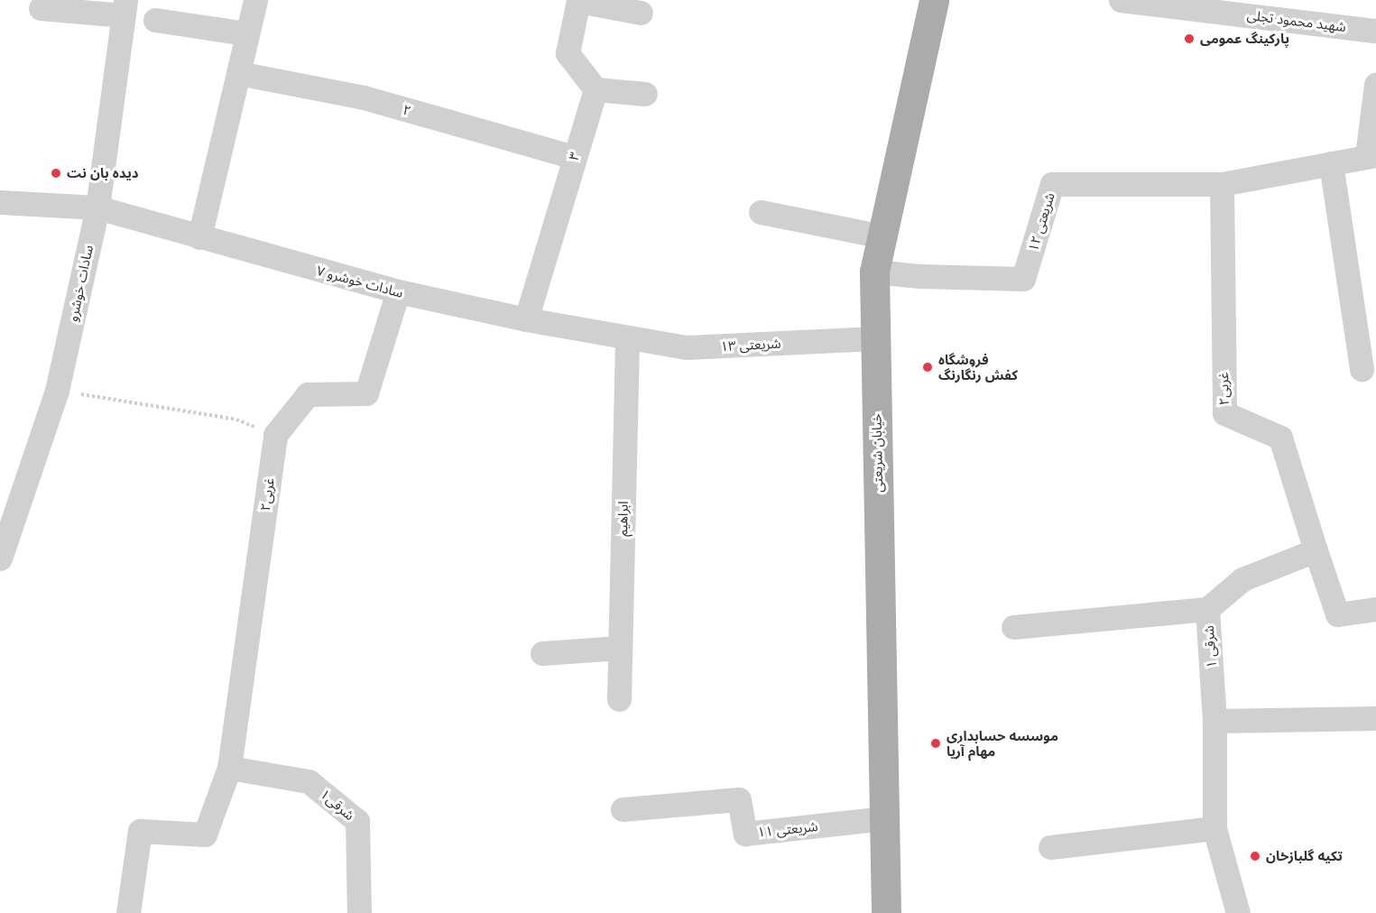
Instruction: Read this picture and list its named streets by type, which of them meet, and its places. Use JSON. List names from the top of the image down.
{
  "streets": {
    "main road": ["خیابان شریعتی"],
    "street": [
      "شهید محمود تجلی",
      "۲",
      "۳",
      "شریعتی ۱۲",
      "سادات خوشرو ۷",
      "سادات خوشرو",
      "شریعتی ۱۳",
      "غربی۲",
      "ابراهیم",
      "۱ شرقی",
      "شرقی۱",
      "شریعتی ۱۱"
    ]
  },
  "crossings": [
    ["۲", "۳"],
    ["۳", "سادات خوشرو ۷"],
    ["شریعتی ۱۲", "غربی۲"],
    ["شریعتی ۱۲", "خیابان شریعتی"],
    ["سادات خوشرو ۷", "سادات خوشرو"],
    ["سادات خوشرو ۷", "شریعتی ۱۳"],
    ["سادات خوشرو ۷", "ابراهیم"],
    ["شریعتی ۱۳", "خیابان شریعتی"],
    ["شریعتی ۱۳", "ابراهیم"],
    ["غربی۲", "۱ شرقی"],
    ["غربی۲", "شرقی۱"],
    ["خیابان شریعتی", "شریعتی ۱۱"]
  ],
  "places": [
    "پارکینگ عمومی",
    "دیده بان نت",
    "فروشگاه کفش رنگارنگ",
    "موسسه حسابداری مهام آریا",
    "تکیه گلبازخان"
  ]
}
